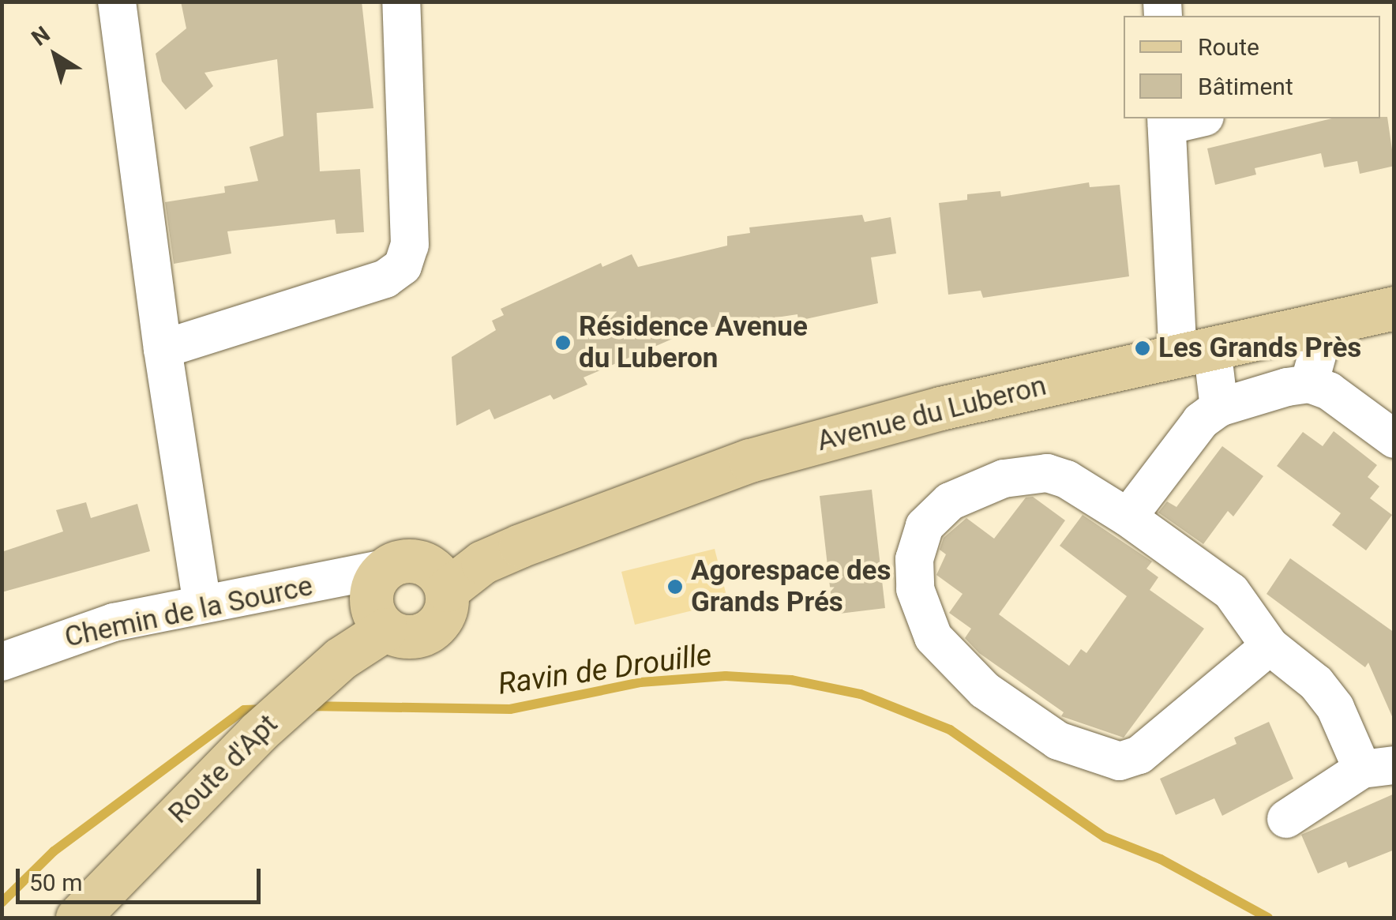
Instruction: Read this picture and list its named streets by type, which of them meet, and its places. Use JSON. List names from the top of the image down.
{
  "streets": {
    "main road": ["Avenue du Luberon", "Route d'Apt"],
    "street": ["Chemin de la Source"]
  },
  "crossings": [
    ["Avenue du Luberon", "Chemin de la Source"],
    ["Avenue du Luberon", "Route d'Apt"],
    ["Chemin de la Source", "Route d'Apt"]
  ],
  "water": ["Ravin de Drouille"],
  "places": ["Résidence Avenue du Luberon", "Les Grands Près", "Agorespace des Grands Prés"],
  "legend": ["Route", "Bâtiment"],
  "scale_bar": "50 m",
  "north": "top left"
}
